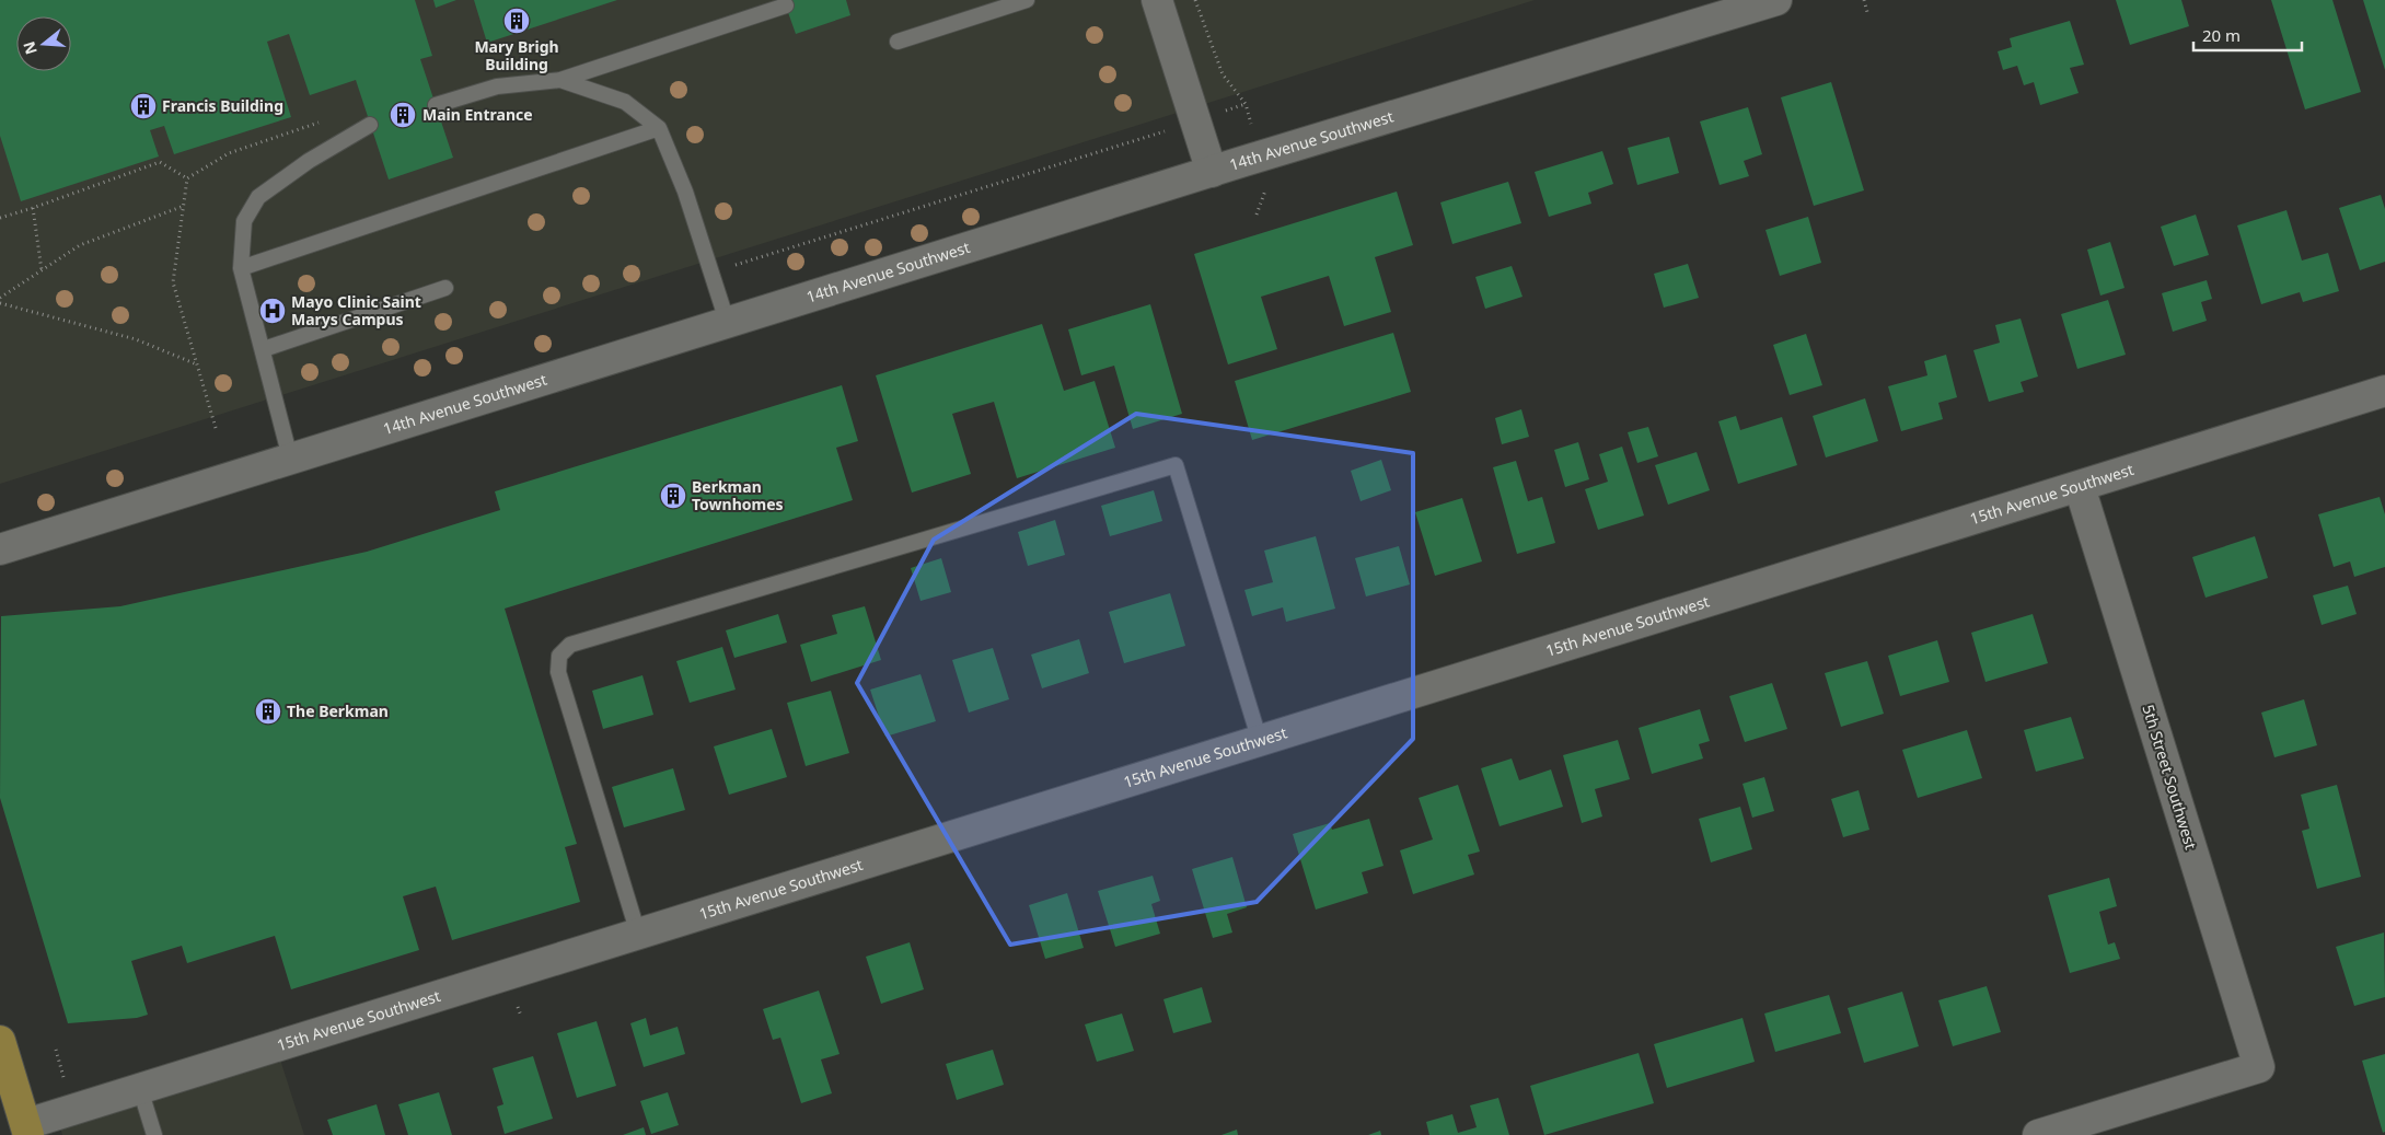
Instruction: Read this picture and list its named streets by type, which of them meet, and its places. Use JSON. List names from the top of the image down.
{
  "streets": {
    "street": ["14th Avenue Southwest", "15th Avenue Southwest", "5th Street Southwest"]
  },
  "crossings": [
    ["15th Avenue Southwest", "5th Street Southwest"]
  ],
  "places": {
    "building": [
      "Mary Brigh Building",
      "Francis Building",
      "Main Entrance",
      "Berkman Townhomes",
      "The Berkman"
    ],
    "hospital": ["Mayo Clinic Saint Marys Campus"]
  },
  "scale_bar": "20 m",
  "north": "left"
}
